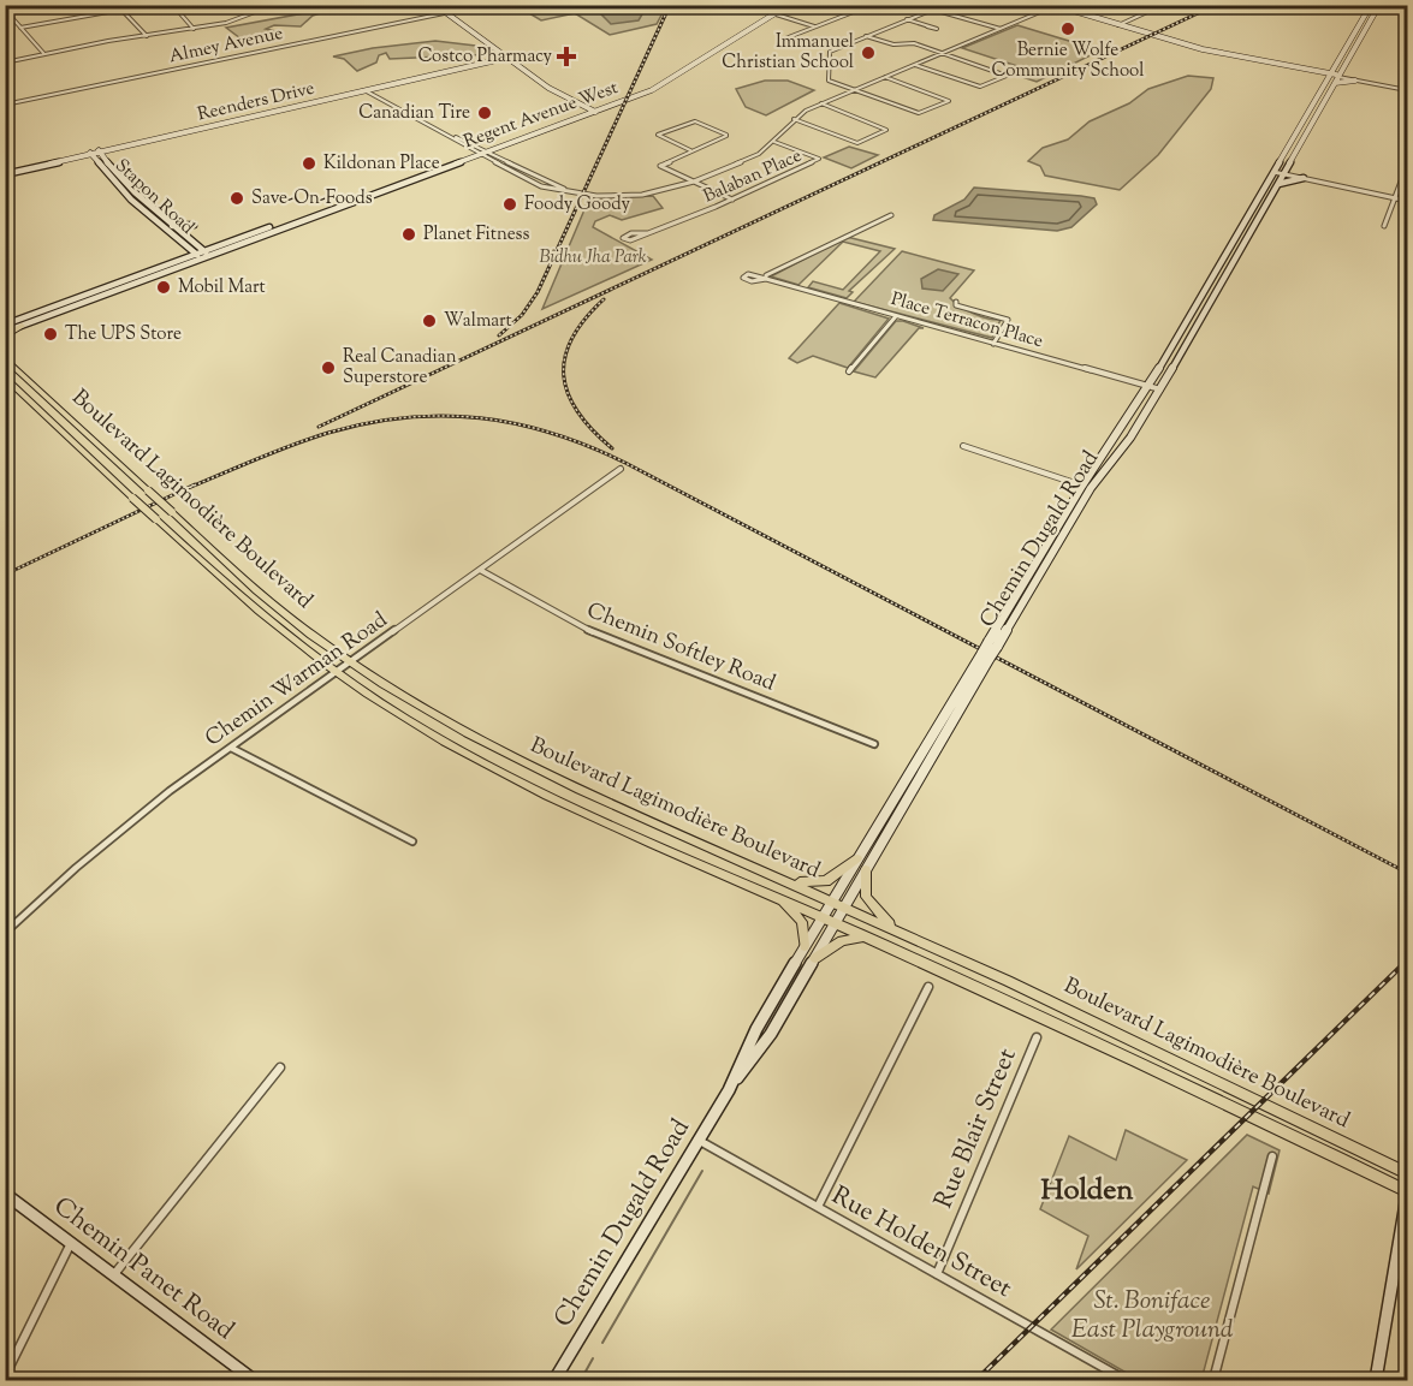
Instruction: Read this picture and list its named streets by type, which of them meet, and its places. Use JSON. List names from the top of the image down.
{
  "streets": {
    "main road": [
      "Reenders Drive",
      "Regent Avenue West",
      "Stapon Road",
      "Boulevard Lagimodière Boulevard",
      "Chemin Dugald Road",
      "Chemin Panet Road"
    ],
    "street": [
      "Almey Avenue",
      "Balaban Place",
      "Place Terracon Place",
      "Chemin Softley Road",
      "Chemin Warman Road",
      "Rue Blair Street",
      "Rue Holden Street"
    ]
  },
  "crossings": [
    ["Reenders Drive", "Stapon Road"],
    ["Regent Avenue West", "Stapon Road"],
    ["Place Terracon Place", "Chemin Dugald Road"],
    ["Boulevard Lagimodière Boulevard", "Chemin Dugald Road"],
    ["Boulevard Lagimodière Boulevard", "Chemin Warman Road"],
    ["Chemin Dugald Road", "Rue Holden Street"],
    ["Chemin Softley Road", "Chemin Warman Road"],
    ["Rue Blair Street", "Rue Holden Street"]
  ],
  "districts": ["Holden"],
  "parks": ["Bidhu Jha Park", "St. Boniface East Playground"],
  "places": {
    "other": [
      "Bernie Wolfe Community School",
      "Immanuel Christian School",
      "Canadian Tire",
      "Kildonan Place",
      "Save-On-Foods",
      "Foody Goody",
      "Planet Fitness",
      "Mobil Mart",
      "Walmart",
      "The UPS Store",
      "Real Canadian Superstore"
    ],
    "health": ["Costco Pharmacy"]
  }
}
